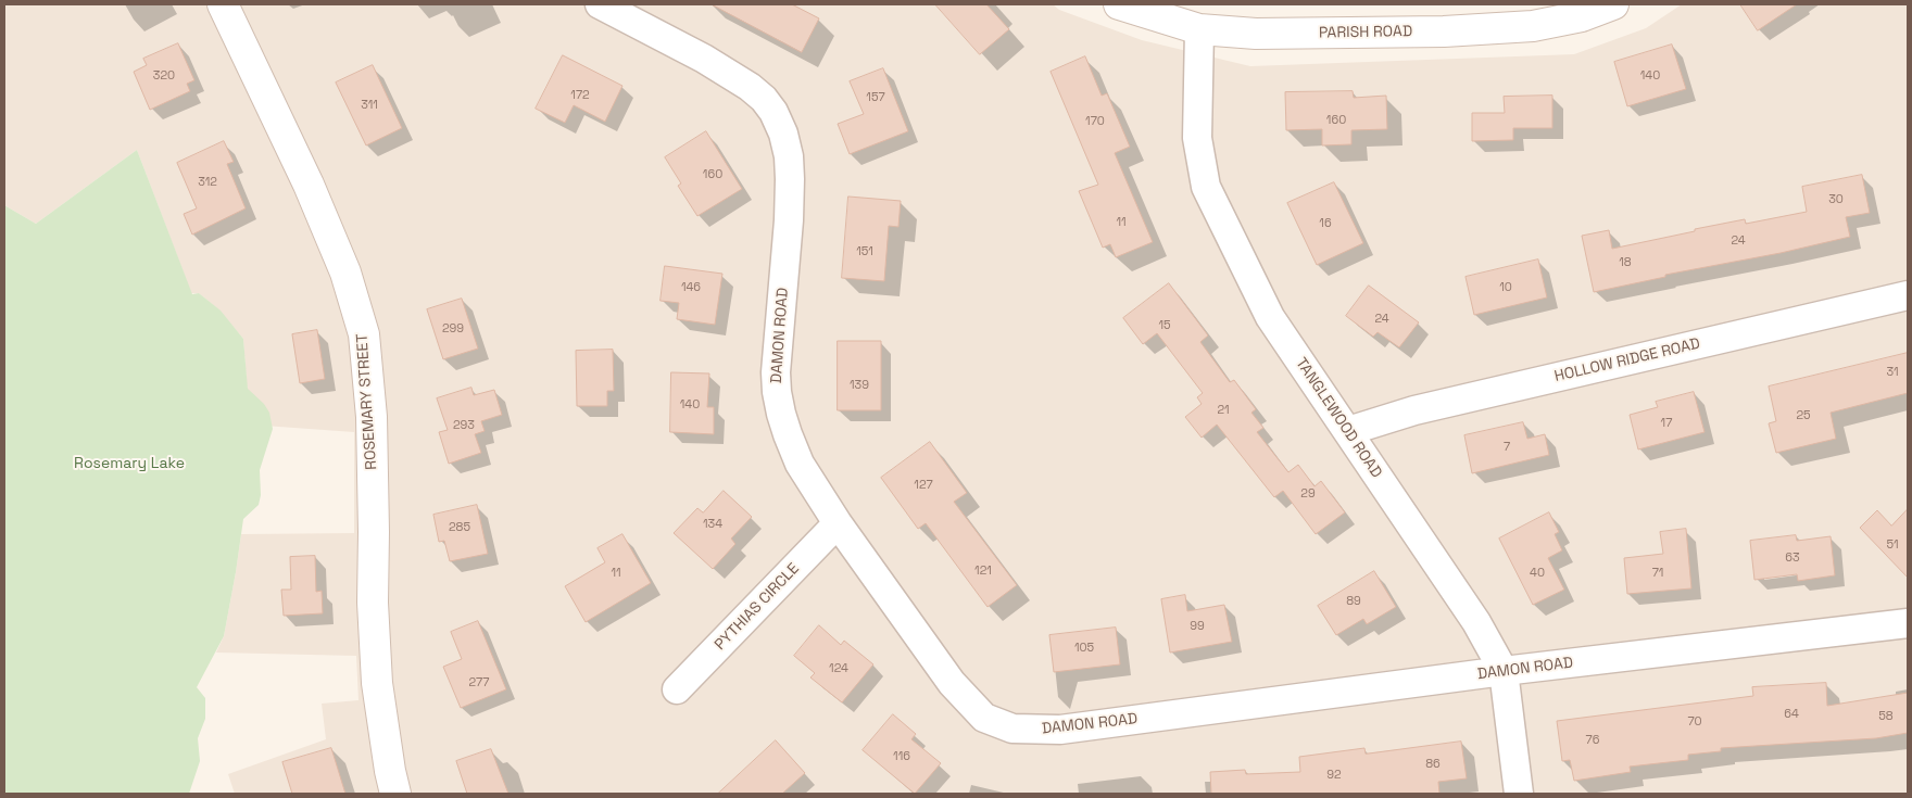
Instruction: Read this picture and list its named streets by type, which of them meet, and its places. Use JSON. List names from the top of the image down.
{
  "streets": {
    "street": [
      "PARISH ROAD",
      "DAMON ROAD",
      "HOLLOW RIDGE ROAD",
      "ROSEMARY STREET",
      "TANGLEWOOD ROAD",
      "PYTHIAS CIRCLE"
    ]
  },
  "crossings": [
    ["PARISH ROAD", "TANGLEWOOD ROAD"],
    ["DAMON ROAD", "TANGLEWOOD ROAD"],
    ["DAMON ROAD", "PYTHIAS CIRCLE"],
    ["HOLLOW RIDGE ROAD", "TANGLEWOOD ROAD"]
  ],
  "parks": ["Rosemary Lake"],
  "house_numbers": [
    "320",
    "140",
    "172",
    "157",
    "311",
    "160",
    "170",
    "160",
    "312",
    "30",
    "11",
    "16",
    "24",
    "151",
    "18",
    "146",
    "10",
    "24",
    "15",
    "299",
    "31",
    "139",
    "140",
    "21",
    "25",
    "17",
    "293",
    "7",
    "127",
    "29",
    "134",
    "285",
    "51",
    "63",
    "121",
    "11",
    "40",
    "71",
    "89",
    "99",
    "105",
    "124",
    "277",
    "64",
    "58",
    "70",
    "76",
    "116",
    "86",
    "92"
  ]
}
